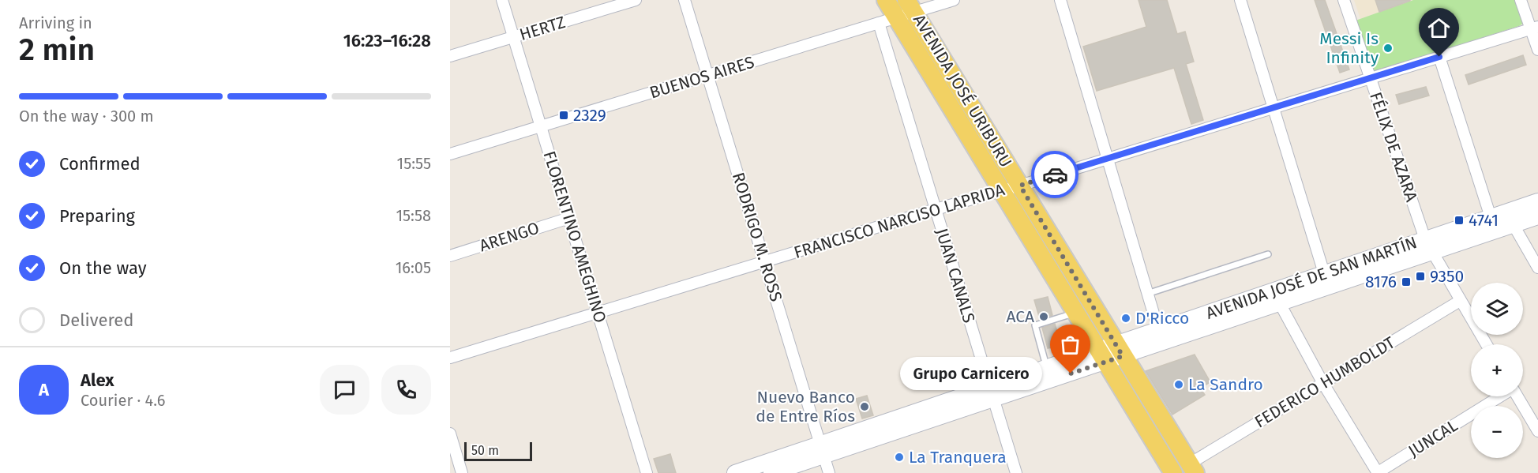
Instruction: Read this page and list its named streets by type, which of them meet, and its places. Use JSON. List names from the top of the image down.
{
  "streets": {
    "main road": ["AVENIDA JOSÉ URIBURU", "AVENIDA JOSÉ DE SAN MARTÍN"],
    "street": [
      "HERTZ",
      "BUENOS AIRES",
      "FÉLIX DE AZARA",
      "FRANCISCO NARCISO LAPRIDA",
      "ARENGO",
      "FLORENTINO AMEGHINO",
      "RODRIGO M. ROSS",
      "JUAN CANALS",
      "FEDERICO HUMBOLDT",
      "JUNCAL"
    ]
  },
  "crossings": [
    ["HERTZ", "FLORENTINO AMEGHINO"],
    ["BUENOS AIRES", "AVENIDA JOSÉ URIBURU"],
    ["BUENOS AIRES", "FLORENTINO AMEGHINO"],
    ["BUENOS AIRES", "RODRIGO M. ROSS"],
    ["BUENOS AIRES", "JUAN CANALS"],
    ["AVENIDA JOSÉ URIBURU", "FRANCISCO NARCISO LAPRIDA"],
    ["AVENIDA JOSÉ URIBURU", "AVENIDA JOSÉ DE SAN MARTÍN"],
    ["AVENIDA JOSÉ URIBURU", "FEDERICO HUMBOLDT"],
    ["FÉLIX DE AZARA", "FRANCISCO NARCISO LAPRIDA"],
    ["FÉLIX DE AZARA", "AVENIDA JOSÉ DE SAN MARTÍN"],
    ["FÉLIX DE AZARA", "FEDERICO HUMBOLDT"],
    ["FRANCISCO NARCISO LAPRIDA", "FLORENTINO AMEGHINO"],
    ["FRANCISCO NARCISO LAPRIDA", "RODRIGO M. ROSS"],
    ["FRANCISCO NARCISO LAPRIDA", "JUAN CANALS"],
    ["ARENGO", "FLORENTINO AMEGHINO"],
    ["RODRIGO M. ROSS", "AVENIDA JOSÉ DE SAN MARTÍN"],
    ["JUAN CANALS", "AVENIDA JOSÉ DE SAN MARTÍN"]
  ],
  "places": {
    "other": [
      "Messi Is Infinity",
      "ACA",
      "D'Ricco",
      "Grupo Carnicero",
      "La Sandro",
      "Nuevo Banco de Entre Ríos",
      "La Tranquera"
    ],
    "transit": [
      "2329",
      "4741",
      "9350",
      "8176"
    ]
  },
  "scale_bar": "50 m",
  "page": {
    "heading": ["2 min", "Arriving in", "16:23–16:28"],
    "panel": ["Alex", "Courier · 4.6"],
    "bar": "On the way · 300 m",
    "list": [
      ["Confirmed", "15:55"],
      ["Preparing", "15:58"],
      ["On the way", "16:05"],
      "Delivered"
    ],
    "map_buttons": ["+", "−"],
    "bubble": "Grupo Carnicero",
    "round": "A",
    "scale": "50 m"
  }
}
